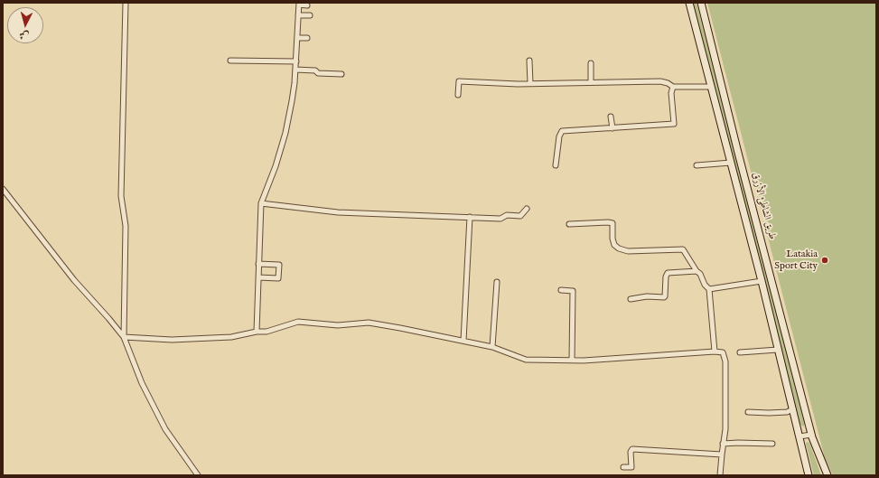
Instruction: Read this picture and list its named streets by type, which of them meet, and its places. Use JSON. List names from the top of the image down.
{
  "streets": {
    "main road": ["طريق الشاطئ الأزرق"]
  },
  "places": ["Latakia Sport City"],
  "north": "bottom"
}
